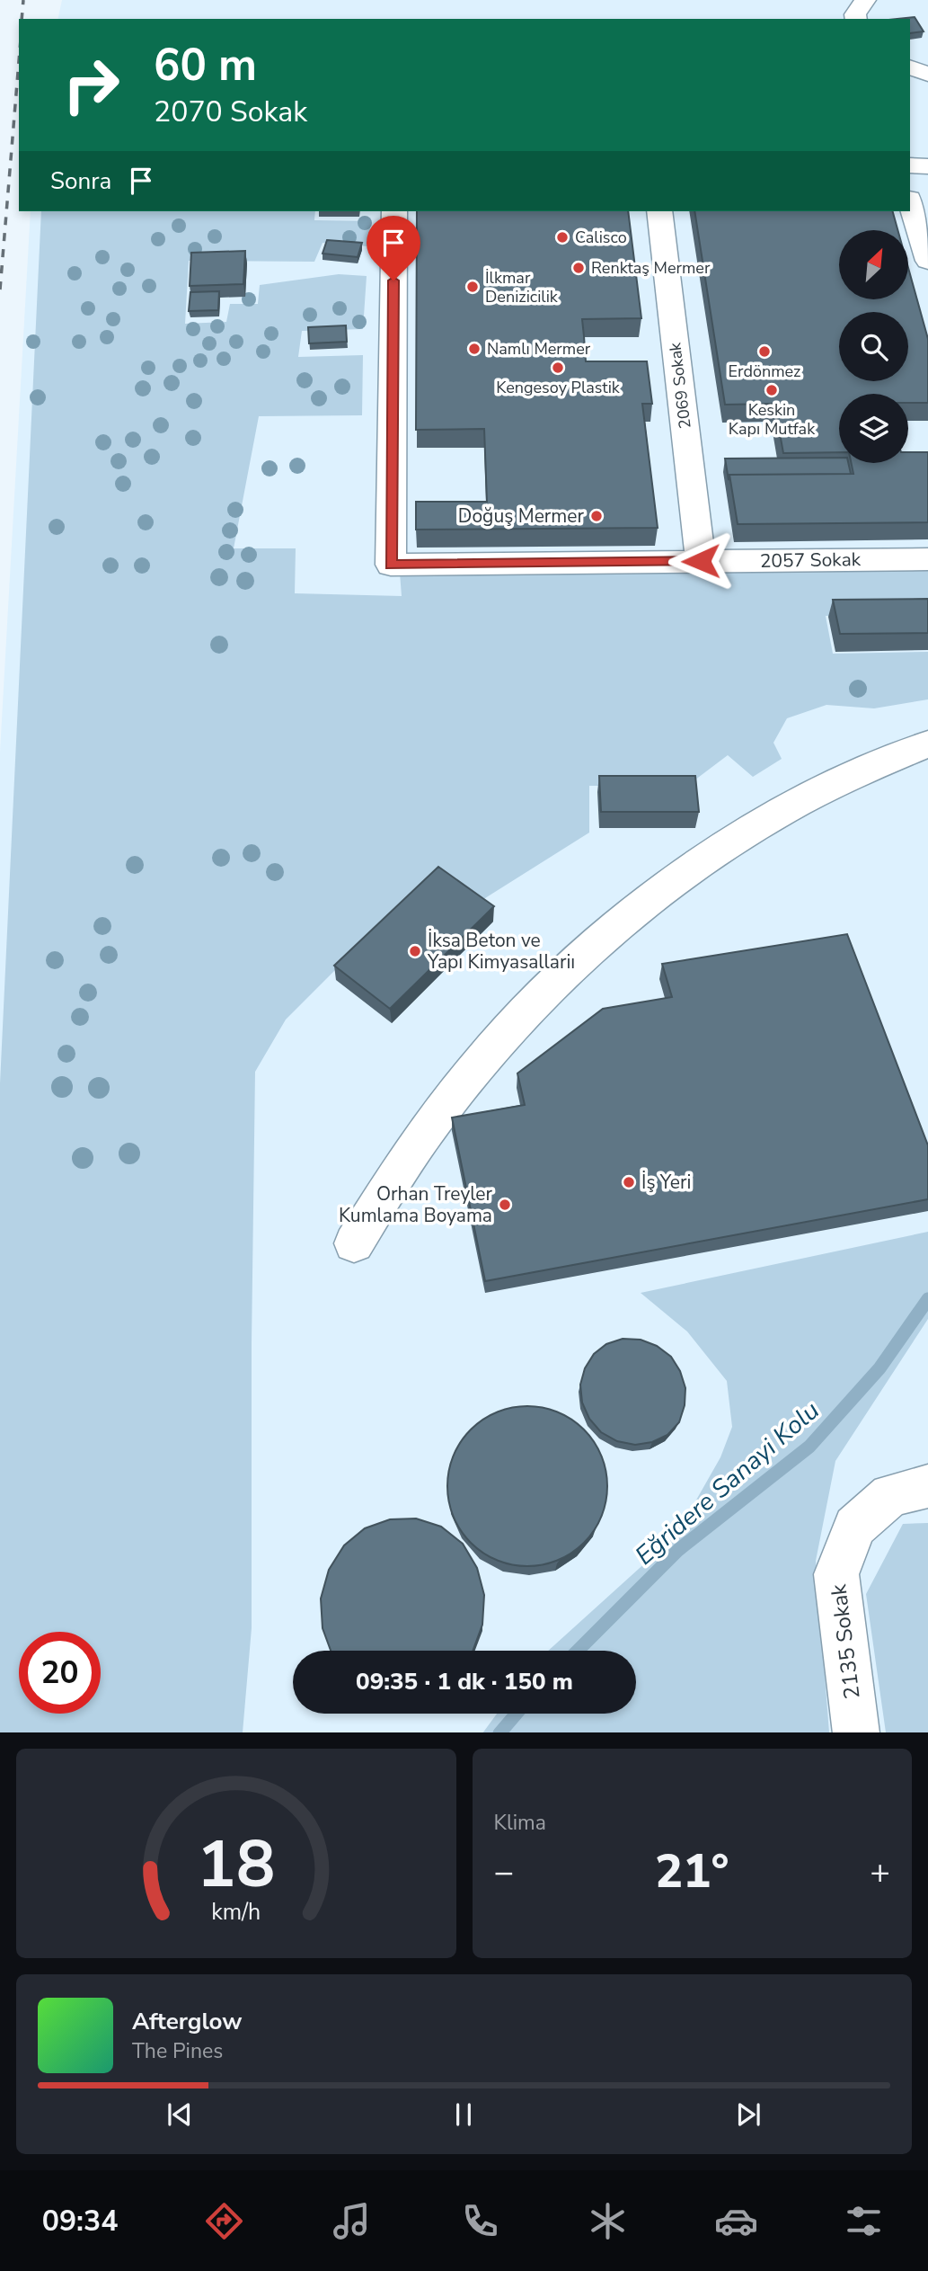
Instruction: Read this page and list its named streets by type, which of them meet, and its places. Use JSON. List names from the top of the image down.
{
  "streets": {
    "street": ["2069 Sokak", "2057 Sokak", "2135 Sokak"]
  },
  "crossings": [
    ["2069 Sokak", "2057 Sokak"]
  ],
  "water": ["Eğridere Sanayi Kolu"],
  "places": [
    "Calisco",
    "Renktaş Mermer",
    "İlkmar Denizicilik",
    "Namlı Mermer",
    "Erdönmez",
    "Kengesoy Plastik",
    "Keskin Kapı Mutfak",
    "Doğuş Mermer",
    "İksa Beton ve Yapı Kimyasallariı",
    "İş Yeri",
    "Orhan Treyler Kumlama Boyama"
  ],
  "north": "top right",
  "page": {
    "turn": ["60 m", "2070 Sokak"],
    "then": "Sonra",
    "limit": "20",
    "trip": "09:35 · 1 dk · 150 m",
    "tile": "Klima",
    "heat": ["−", "21°", "+"],
    "song": ["Afterglow", "The Pines"],
    "tabs": "09:34",
    "gauge": ["18", "km/h"]
  }
}
